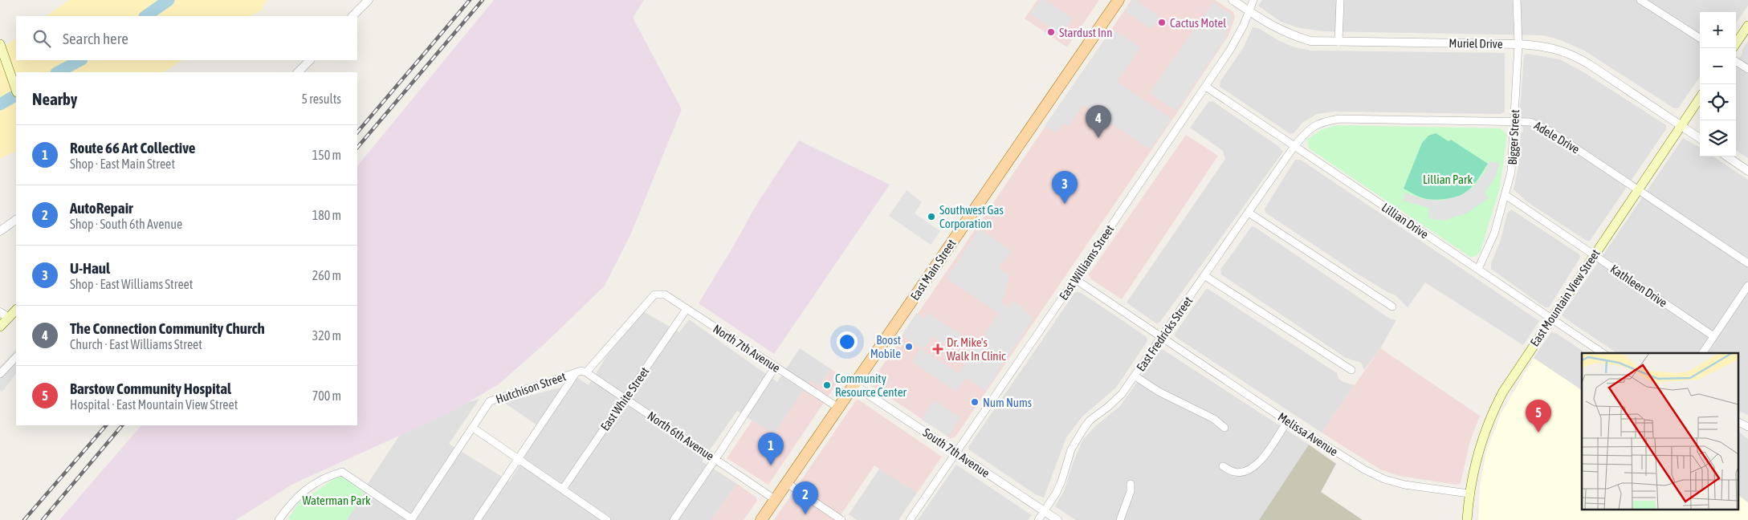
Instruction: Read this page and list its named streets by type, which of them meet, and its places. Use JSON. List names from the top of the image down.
{
  "streets": {
    "main road": ["East Main Street", "East Mountain View Street"],
    "street": [
      "Muriel Drive",
      "Bigger Street",
      "Adele Drive",
      "Lillian Drive",
      "East Williams Street",
      "Kathleen Drive",
      "East Fredricks Street",
      "North 7th Avenue",
      "Hutchison Street",
      "East White Street",
      "Melissa Avenue",
      "North 6th Avenue",
      "South 7th Avenue"
    ]
  },
  "crossings": [
    ["Muriel Drive", "Bigger Street"],
    ["Muriel Drive", "East Williams Street"],
    ["Muriel Drive", "East Mountain View Street"],
    ["Bigger Street", "Adele Drive"],
    ["Bigger Street", "Lillian Drive"],
    ["Bigger Street", "Kathleen Drive"],
    ["Adele Drive", "Lillian Drive"],
    ["Adele Drive", "East Mountain View Street"],
    ["Adele Drive", "East Fredricks Street"],
    ["Lillian Drive", "East Williams Street"],
    ["Lillian Drive", "East Mountain View Street"],
    ["Lillian Drive", "East Fredricks Street"],
    ["East Williams Street", "Melissa Avenue"],
    ["East Williams Street", "South 7th Avenue"],
    ["East Main Street", "North 7th Avenue"],
    ["East Main Street", "North 6th Avenue"],
    ["East Main Street", "South 7th Avenue"],
    ["Kathleen Drive", "East Mountain View Street"],
    ["East Mountain View Street", "Melissa Avenue"],
    ["East Fredricks Street", "Melissa Avenue"],
    ["East Fredricks Street", "South 7th Avenue"],
    ["North 7th Avenue", "Hutchison Street"],
    ["North 7th Avenue", "East White Street"],
    ["North 7th Avenue", "North 6th Avenue"],
    ["Hutchison Street", "North 6th Avenue"],
    ["East White Street", "North 6th Avenue"]
  ],
  "parks": ["Lillian Park", "Waterman Park"],
  "places": {
    "other": [
      "Cactus Motel",
      "Stardust Inn",
      "Southwest Gas Corporation",
      "Boost Mobile",
      "Community Resource Center",
      "Num Nums"
    ],
    "health": ["Dr. Mike's Walk In Clinic"]
  },
  "page": {
    "map_buttons": ["+", "−"],
    "search": "Search here",
    "heading": ["Nearby", "5 results"],
    "pins": [
      "4",
      "3",
      "5",
      "1",
      "2"
    ],
    "list": [
      {
        "mark": "1",
        "name": "Route 66 Art Collective",
        "note": "Shop · East Main Street",
        "value": "150 m"
      },
      {
        "mark": "2",
        "name": "AutoRepair",
        "note": "Shop · South 6th Avenue",
        "value": "180 m"
      },
      {
        "mark": "3",
        "name": "U-Haul",
        "note": "Shop · East Williams Street",
        "value": "260 m"
      },
      {
        "mark": "4",
        "name": "The Connection Community Church",
        "note": "Church · East Williams Street",
        "value": "320 m"
      },
      {
        "mark": "5",
        "name": "Barstow Community Hospital",
        "note": "Hospital · East Mountain View Street",
        "value": "700 m"
      }
    ]
  }
}
